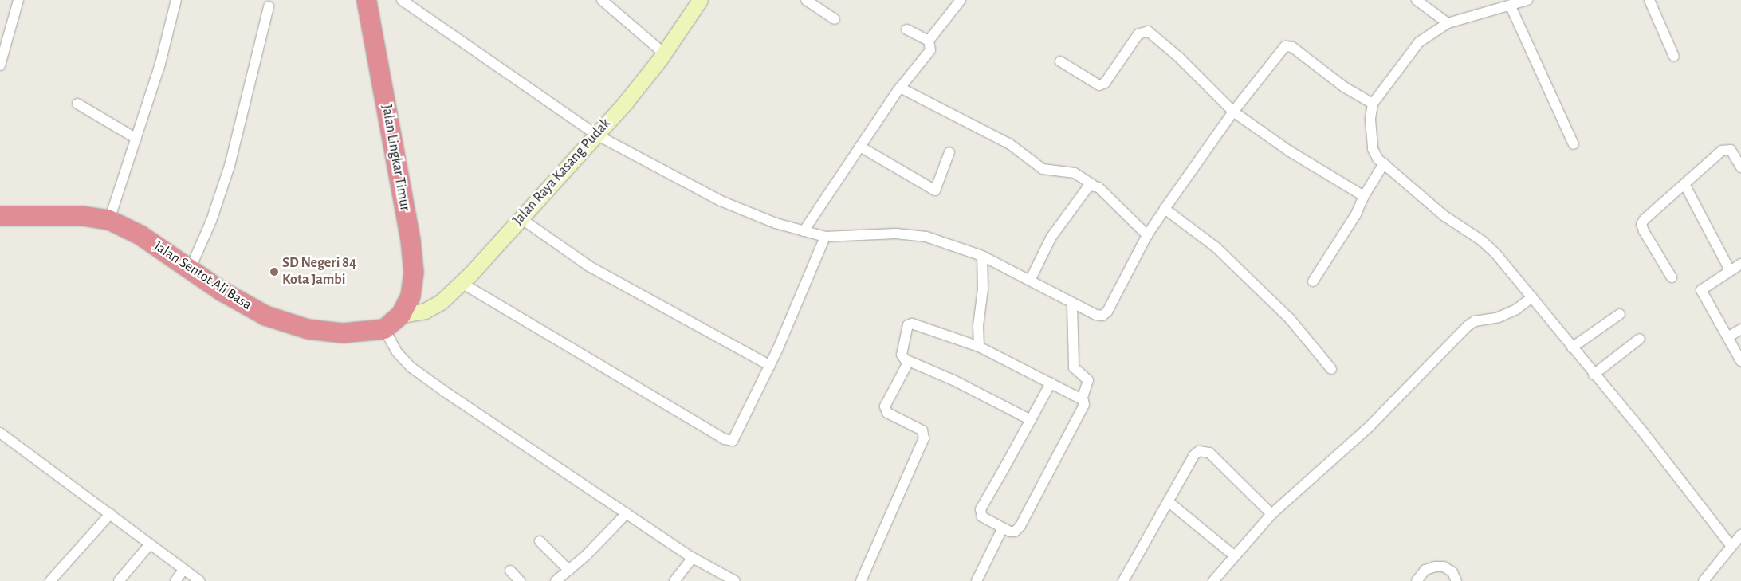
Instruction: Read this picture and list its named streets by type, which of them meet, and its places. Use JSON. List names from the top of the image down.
{
  "streets": {
    "highway": ["Jalan Lingkar Timur", "Jalan Sentot Ali Basa"],
    "street": ["Jalan Raya Kasang Pudak"]
  },
  "crossings": [
    ["Jalan Lingkar Timur", "Jalan Raya Kasang Pudak"]
  ],
  "places": ["SD Negeri 84 Kota Jambi"]
}
